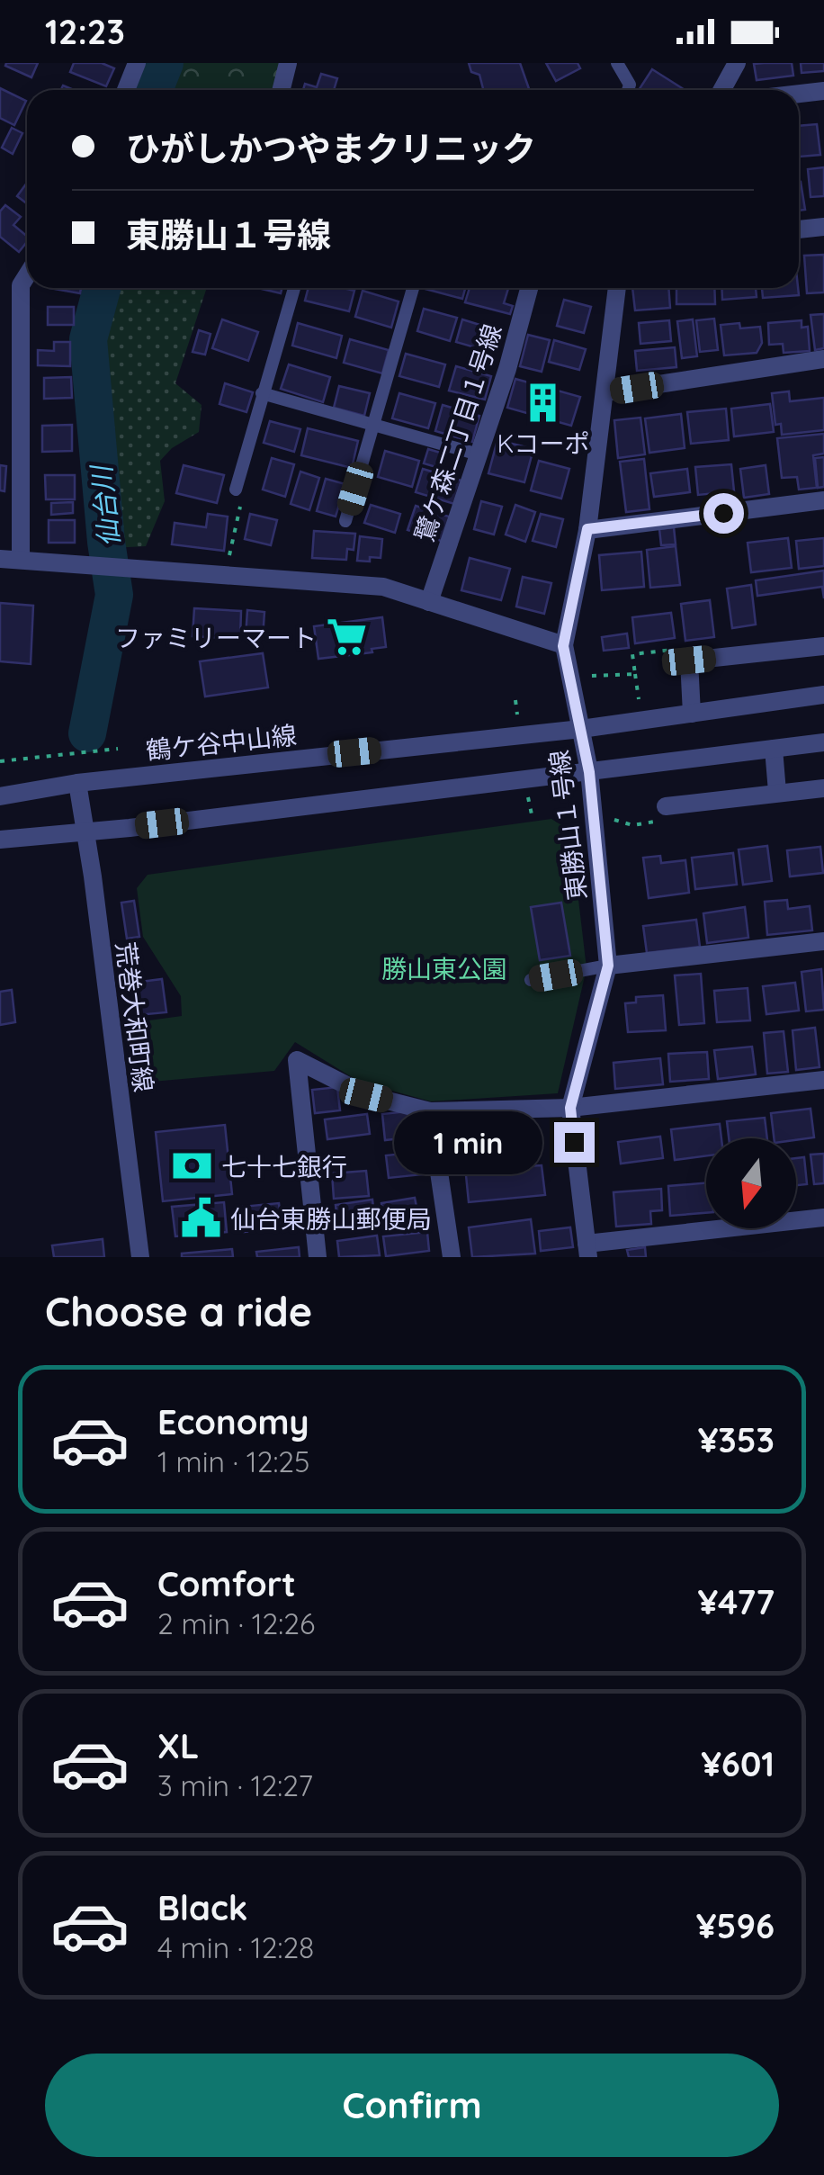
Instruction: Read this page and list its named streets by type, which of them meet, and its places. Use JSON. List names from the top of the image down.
{
  "streets": {
    "street": [
      "鷺ケ森二丁目１号線",
      "鶴ケ谷中山線",
      "東勝山１号線",
      "荒巻大和町線"
    ]
  },
  "crossings": [
    ["鶴ケ谷中山線", "東勝山１号線"],
    ["鶴ケ谷中山線", "荒巻大和町線"]
  ],
  "water": ["仙台川"],
  "parks": ["勝山東公園"],
  "places": {
    "building": ["Kコーポ"],
    "supermarket": ["ファミリーマート"],
    "bank": ["七十七銀行"],
    "public building": ["仙台東勝山郵便局"]
  },
  "north": "bottom",
  "page": {
    "status": "12:23",
    "banner": ["ひがしかつやまクリニック", "東勝山１号線"],
    "bubble": "1 min",
    "heading": "Choose a ride",
    "list": [
      {
        "name": "Economy",
        "note": "1 min · 12:25",
        "value": "¥353"
      },
      {
        "name": "Comfort",
        "note": "2 min · 12:26",
        "value": "¥477"
      },
      {
        "name": "XL",
        "note": "3 min · 12:27",
        "value": "¥601"
      },
      {
        "name": "Black",
        "note": "4 min · 12:28",
        "value": "¥596"
      }
    ],
    "buttons": "Confirm"
  }
}
